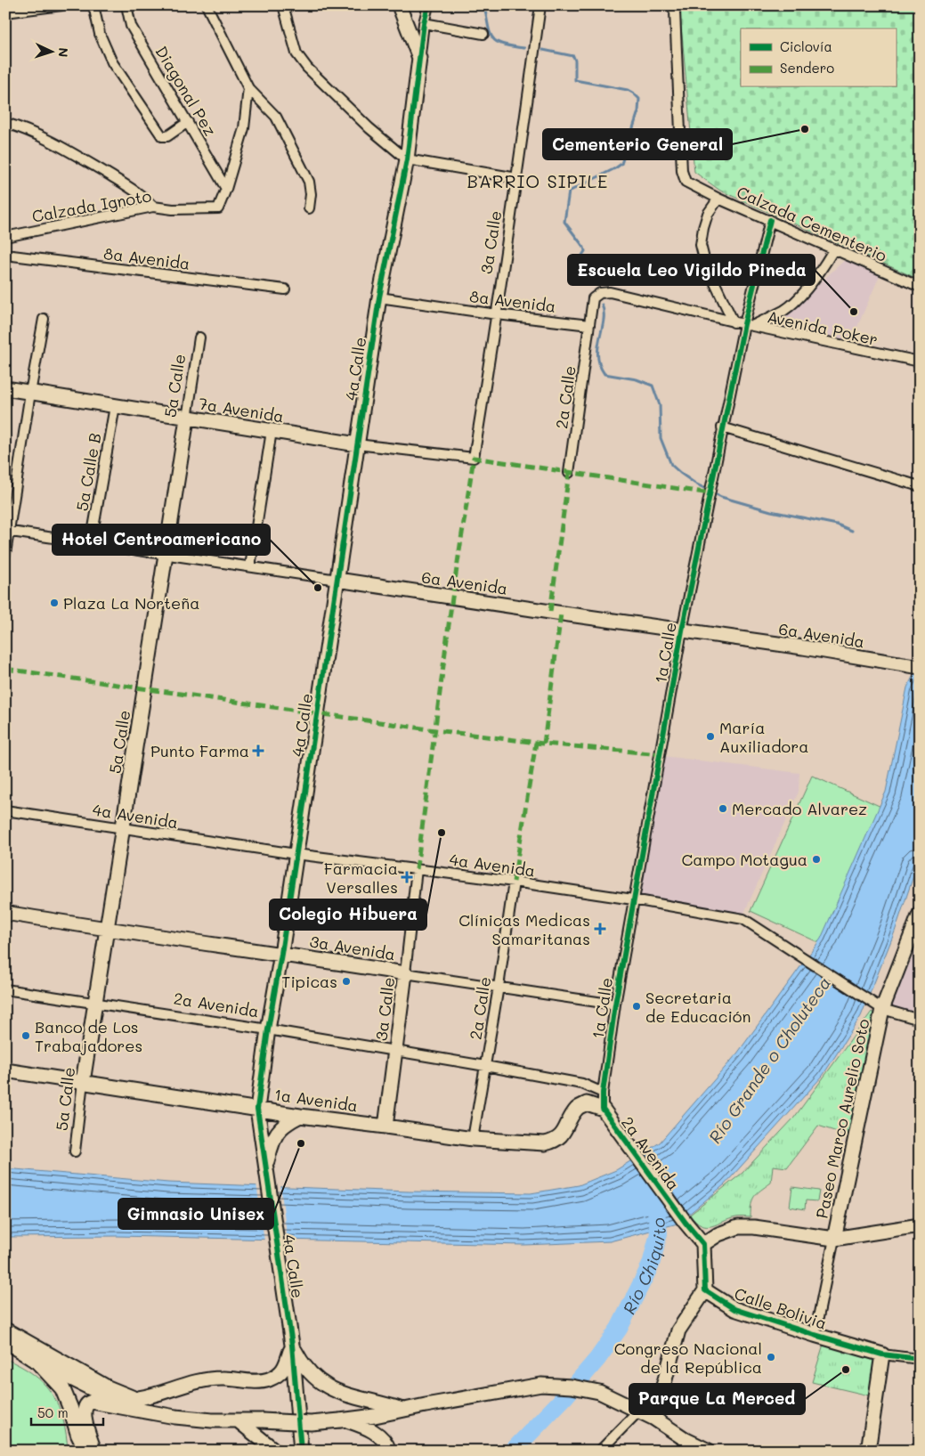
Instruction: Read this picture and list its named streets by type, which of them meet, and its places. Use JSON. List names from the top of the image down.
{
  "streets": {
    "street": [
      "Diagonal Pez",
      "Calzada Ignoto",
      "Calzada Cementerio",
      "3a Calle",
      "8a Avenida",
      "Avenida Poker",
      "4a Calle",
      "5a Calle",
      "2a Calle",
      "7a Avenida",
      "5a Calle B",
      "6a Avenida",
      "1a Calle",
      "4a Avenida",
      "3a Avenida",
      "2a Avenida",
      "1a Avenida",
      "Paseo Marco Aurelio Soto",
      "Calle Bolivia"
    ]
  },
  "crossings": [
    ["Diagonal Pez", "Calzada Ignoto"],
    ["Calzada Cementerio", "1a Calle"],
    ["3a Calle", "8a Avenida"],
    ["3a Calle", "7a Avenida"],
    ["3a Calle", "4a Avenida"],
    ["3a Calle", "3a Avenida"],
    ["3a Calle", "2a Avenida"],
    ["3a Calle", "1a Avenida"],
    ["8a Avenida", "Avenida Poker"],
    ["8a Avenida", "4a Calle"],
    ["8a Avenida", "2a Calle"],
    ["Avenida Poker", "2a Calle"],
    ["Avenida Poker", "1a Calle"],
    ["4a Calle", "7a Avenida"],
    ["4a Calle", "6a Avenida"],
    ["4a Calle", "4a Avenida"],
    ["4a Calle", "3a Avenida"],
    ["4a Calle", "2a Avenida"],
    ["4a Calle", "1a Avenida"],
    ["5a Calle", "7a Avenida"],
    ["5a Calle", "6a Avenida"],
    ["5a Calle", "4a Avenida"],
    ["5a Calle", "3a Avenida"],
    ["5a Calle", "2a Avenida"],
    ["5a Calle", "1a Avenida"],
    ["2a Calle", "4a Avenida"],
    ["2a Calle", "3a Avenida"],
    ["2a Calle", "2a Avenida"],
    ["2a Calle", "1a Avenida"],
    ["7a Avenida", "5a Calle B"],
    ["5a Calle B", "6a Avenida"],
    ["6a Avenida", "1a Calle"],
    ["1a Calle", "4a Avenida"],
    ["1a Calle", "3a Avenida"],
    ["1a Calle", "2a Avenida"],
    ["4a Avenida", "Paseo Marco Aurelio Soto"],
    ["2a Avenida", "1a Avenida"],
    ["Paseo Marco Aurelio Soto", "Calle Bolivia"]
  ],
  "districts": ["BARRIO SIPILE"],
  "water": ["Río Grande o Choluteca", "Río Chiquito"],
  "places": {
    "other": [
      "Cementerio General",
      "Escuela Leo Vigildo Pineda",
      "Hotel Centroamericano",
      "Plaza La Norteña",
      "María Auxiliadora",
      "Mercado Alvarez",
      "Colegio Hibuera",
      "Campo Motagua",
      "Tipicas",
      "Secretaria de Educación",
      "Banco de Los Trabajadores",
      "Gimnasio Unisex",
      "Congreso Nacional de la República",
      "Parque La Merced"
    ],
    "health": ["Punto Farma", "Farmacia Versalles", "Clínicas Medicas Samaritanas"]
  },
  "legend": ["Ciclovía", "Sendero"],
  "scale_bar": "50 m",
  "north": "right"
}
